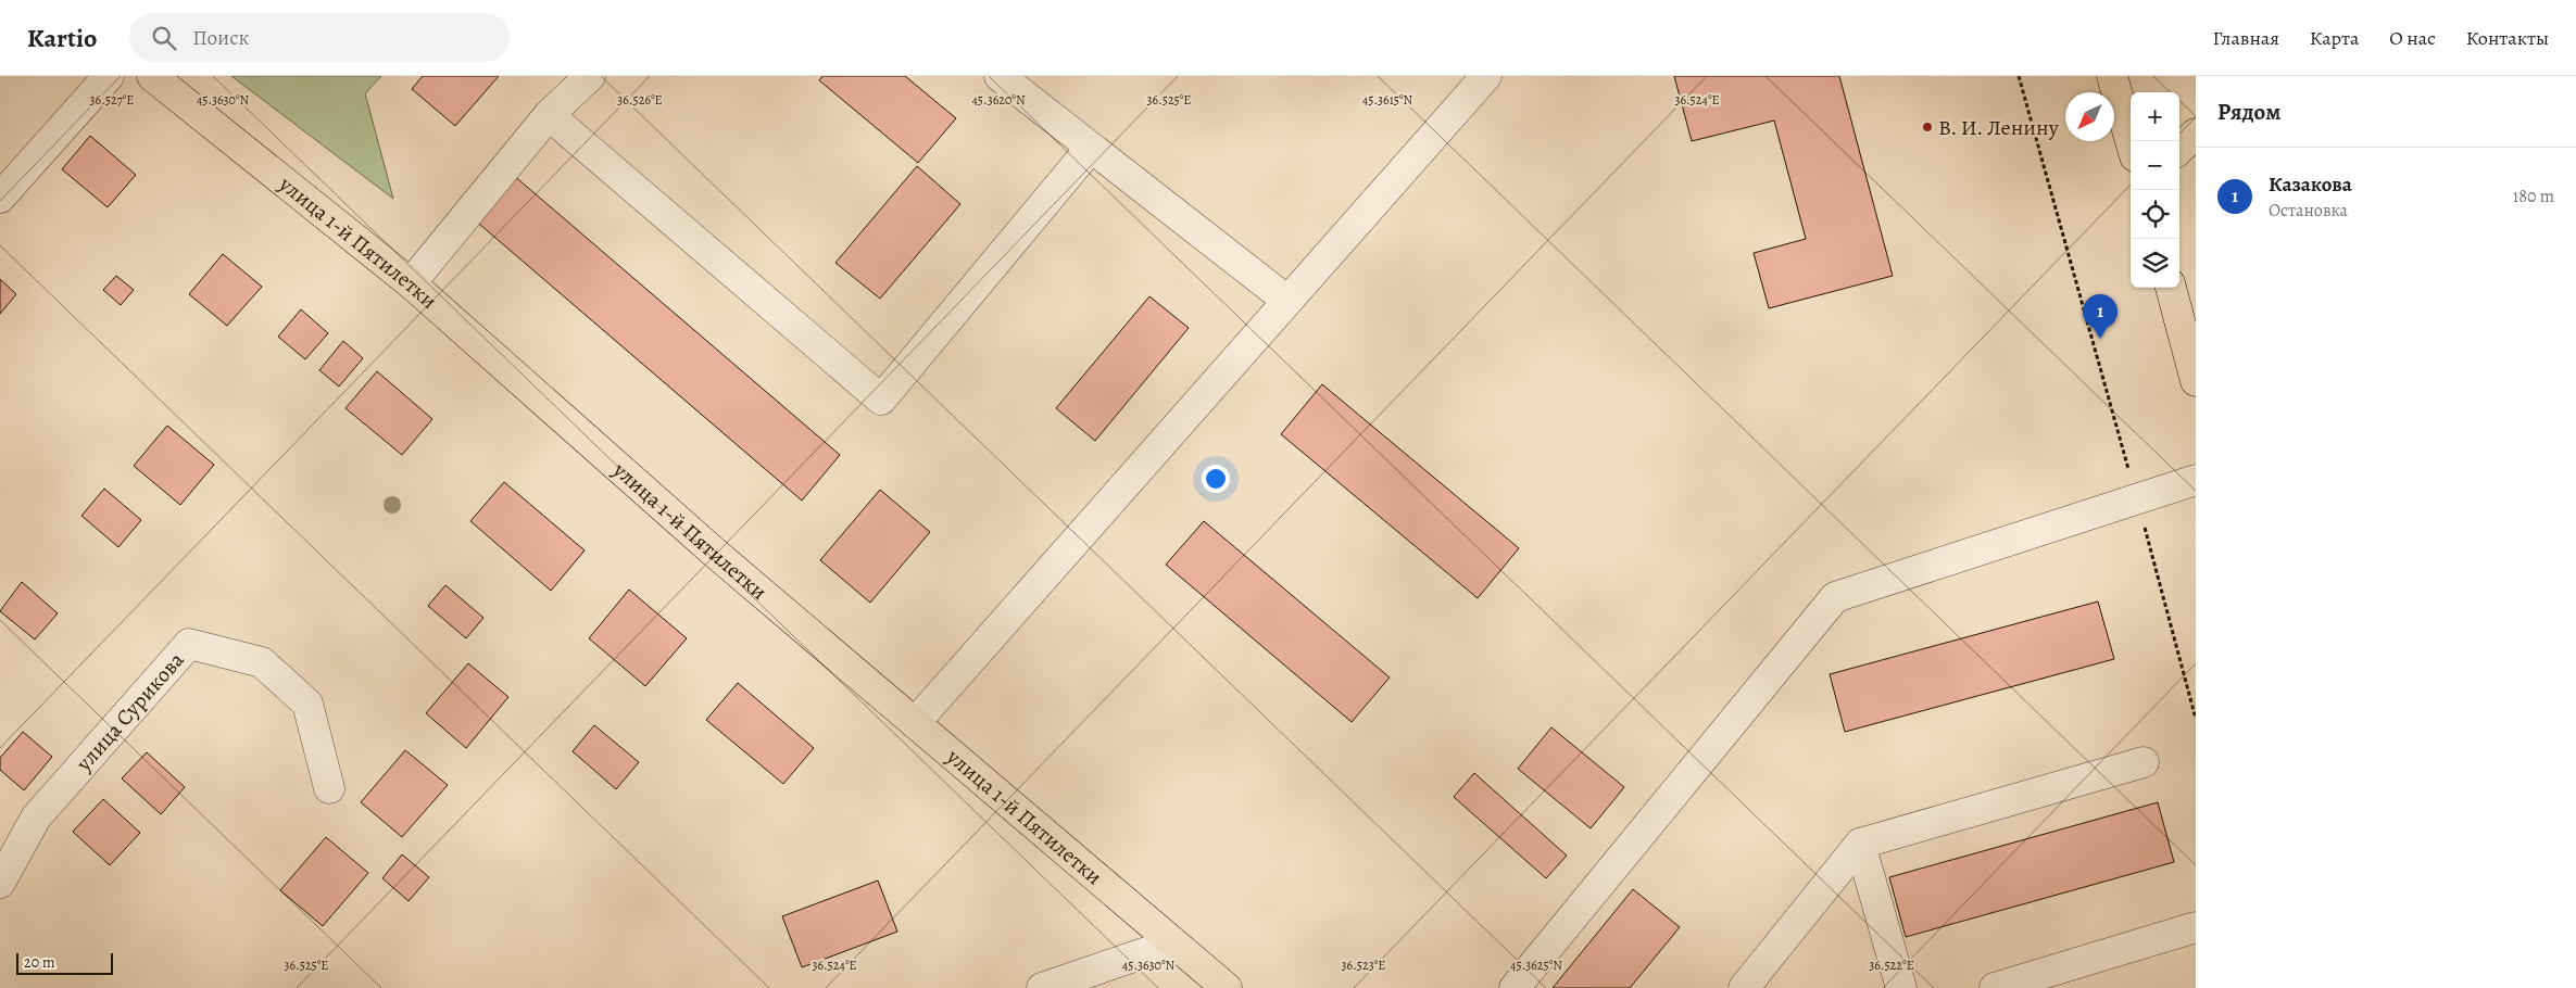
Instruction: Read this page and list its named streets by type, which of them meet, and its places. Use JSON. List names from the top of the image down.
{
  "streets": {
    "main road": ["улица 1-й Пятилетки"],
    "lane": ["улица Сурикова"]
  },
  "places": ["В. И. Ленину"],
  "scale_bar": "20 m",
  "north": "bottom left",
  "page": {
    "header": "Kartio",
    "search": "Поиск",
    "nav": [
      "Главная",
      "Карта",
      "О нас",
      "Контакты"
    ],
    "heading": "Рядом",
    "map_buttons": ["+", "−"],
    "list": [
      {
        "mark": "1",
        "name": "Казакова",
        "note": "Остановка",
        "value": "180 m"
      }
    ],
    "pins": "1",
    "scale": "20 m"
  },
  "coordinates": [
    "45.3630°N",
    "45.3620°N",
    "45.3615°N",
    "36.527°E",
    "36.526°E",
    "36.525°E",
    "36.524°E",
    "36.523°E",
    "36.522°E",
    "45.3625°N"
  ]
}
